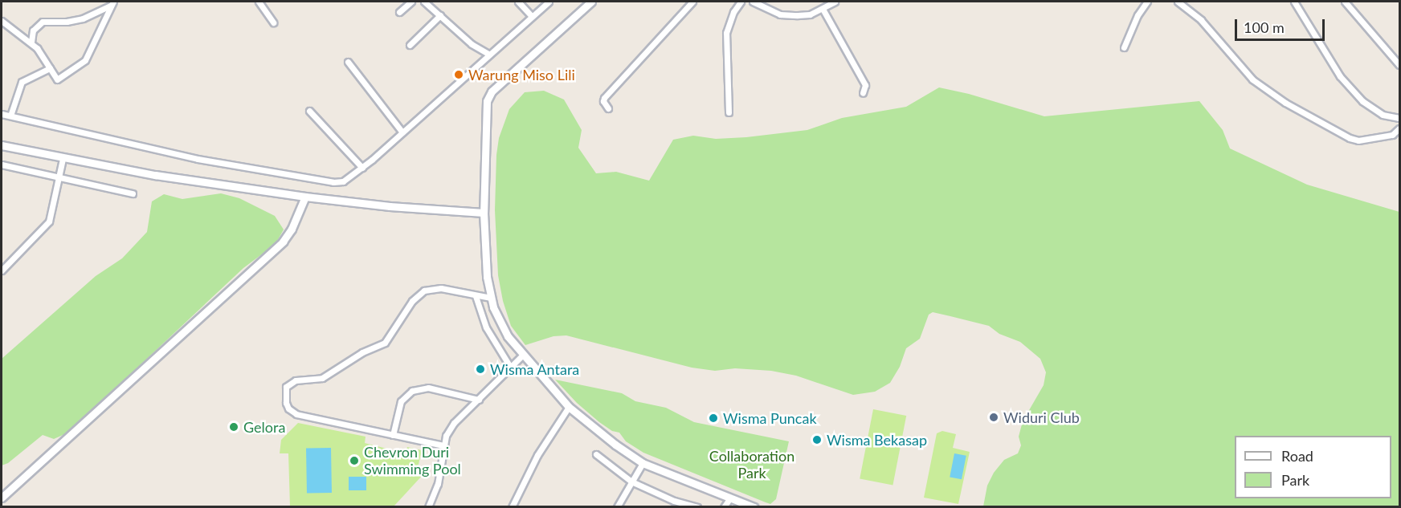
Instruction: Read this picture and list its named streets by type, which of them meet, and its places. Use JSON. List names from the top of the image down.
{
  "parks": ["Collaboration Park"],
  "places": [
    "Warung Miso Lili",
    "Wisma Antara",
    "Widuri Club",
    "Wisma Puncak",
    "Gelora",
    "Wisma Bekasap",
    "Chevron Duri Swimming Pool"
  ],
  "legend": ["Road", "Park"],
  "scale_bar": "100 m"
}
